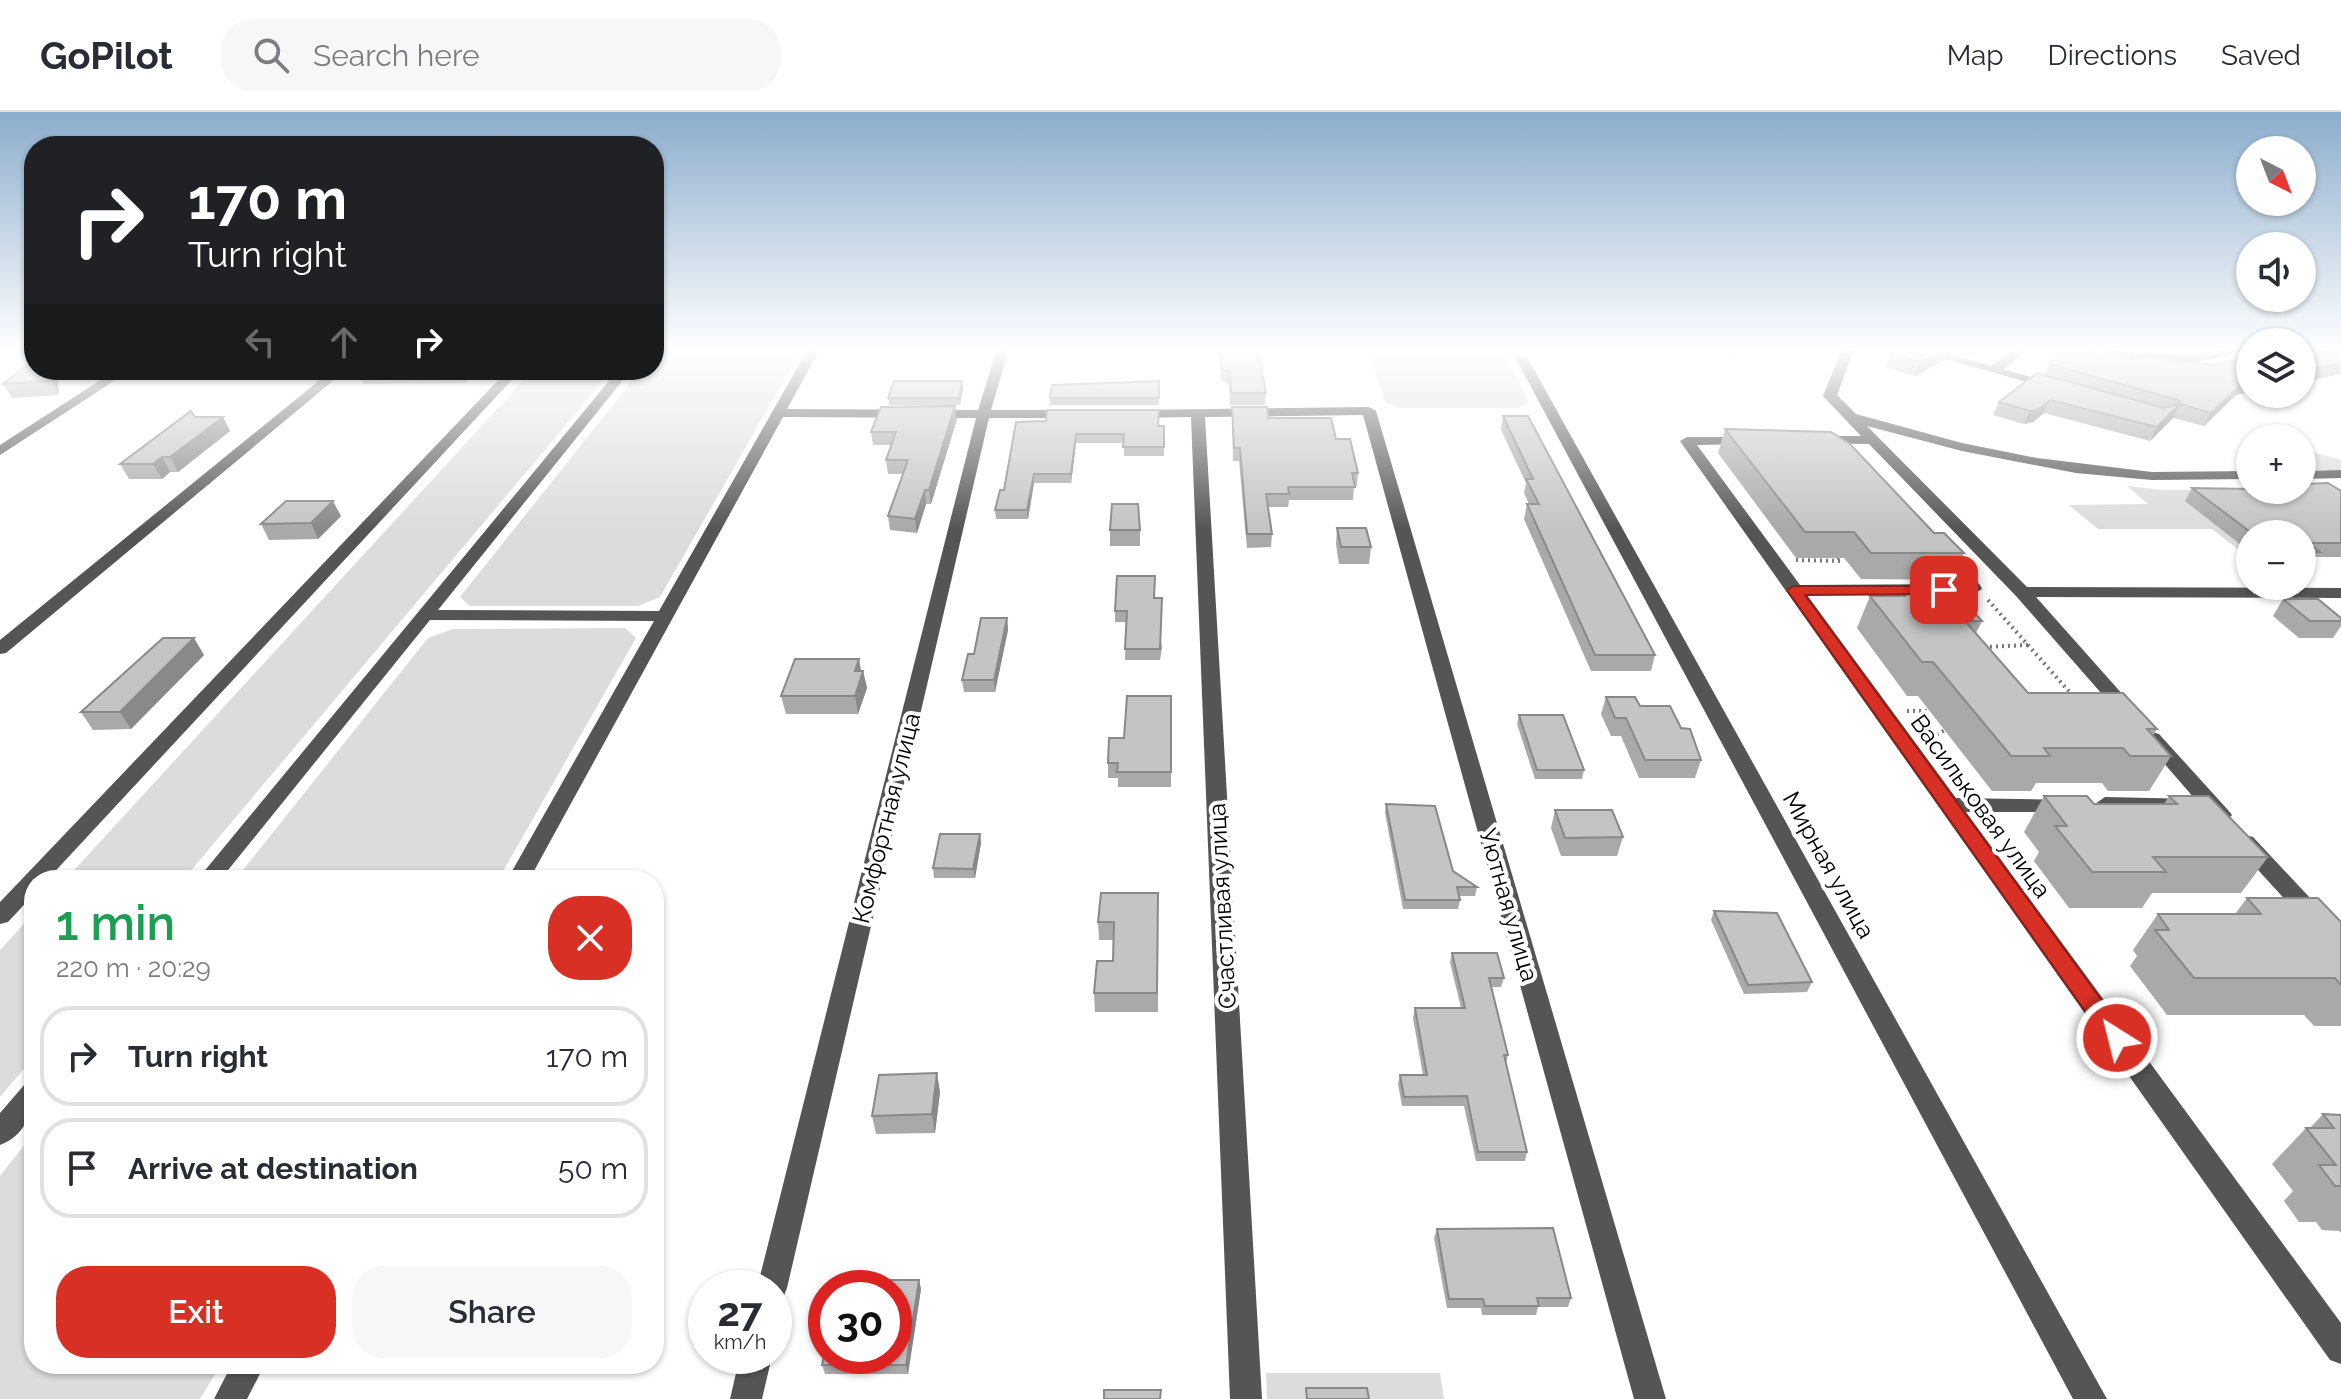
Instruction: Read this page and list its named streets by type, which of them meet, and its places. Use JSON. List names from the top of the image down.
{
  "streets": {
    "street": [
      "Васильковая улица",
      "Комфортная улица",
      "Мирная улица",
      "Уютная улица",
      "Счастливая улица"
    ]
  },
  "crossings": [
    ["Уютная улица", "Счастливая улица"]
  ],
  "north": "bottom right",
  "page": {
    "header": "GoPilot",
    "search": "Search here",
    "nav": ["Map", "Directions", "Saved"],
    "map_buttons": ["+", "−"],
    "turn": ["170 m", "Turn right"],
    "heading": ["1 min", "220 m · 20:29"],
    "list": [
      {
        "name": "Turn right",
        "value": "170 m"
      },
      {
        "name": "Arrive at destination",
        "value": "50 m"
      }
    ],
    "buttons": ["Exit", "Share"],
    "speed": "27 km/h",
    "limit": "30"
  }
}
